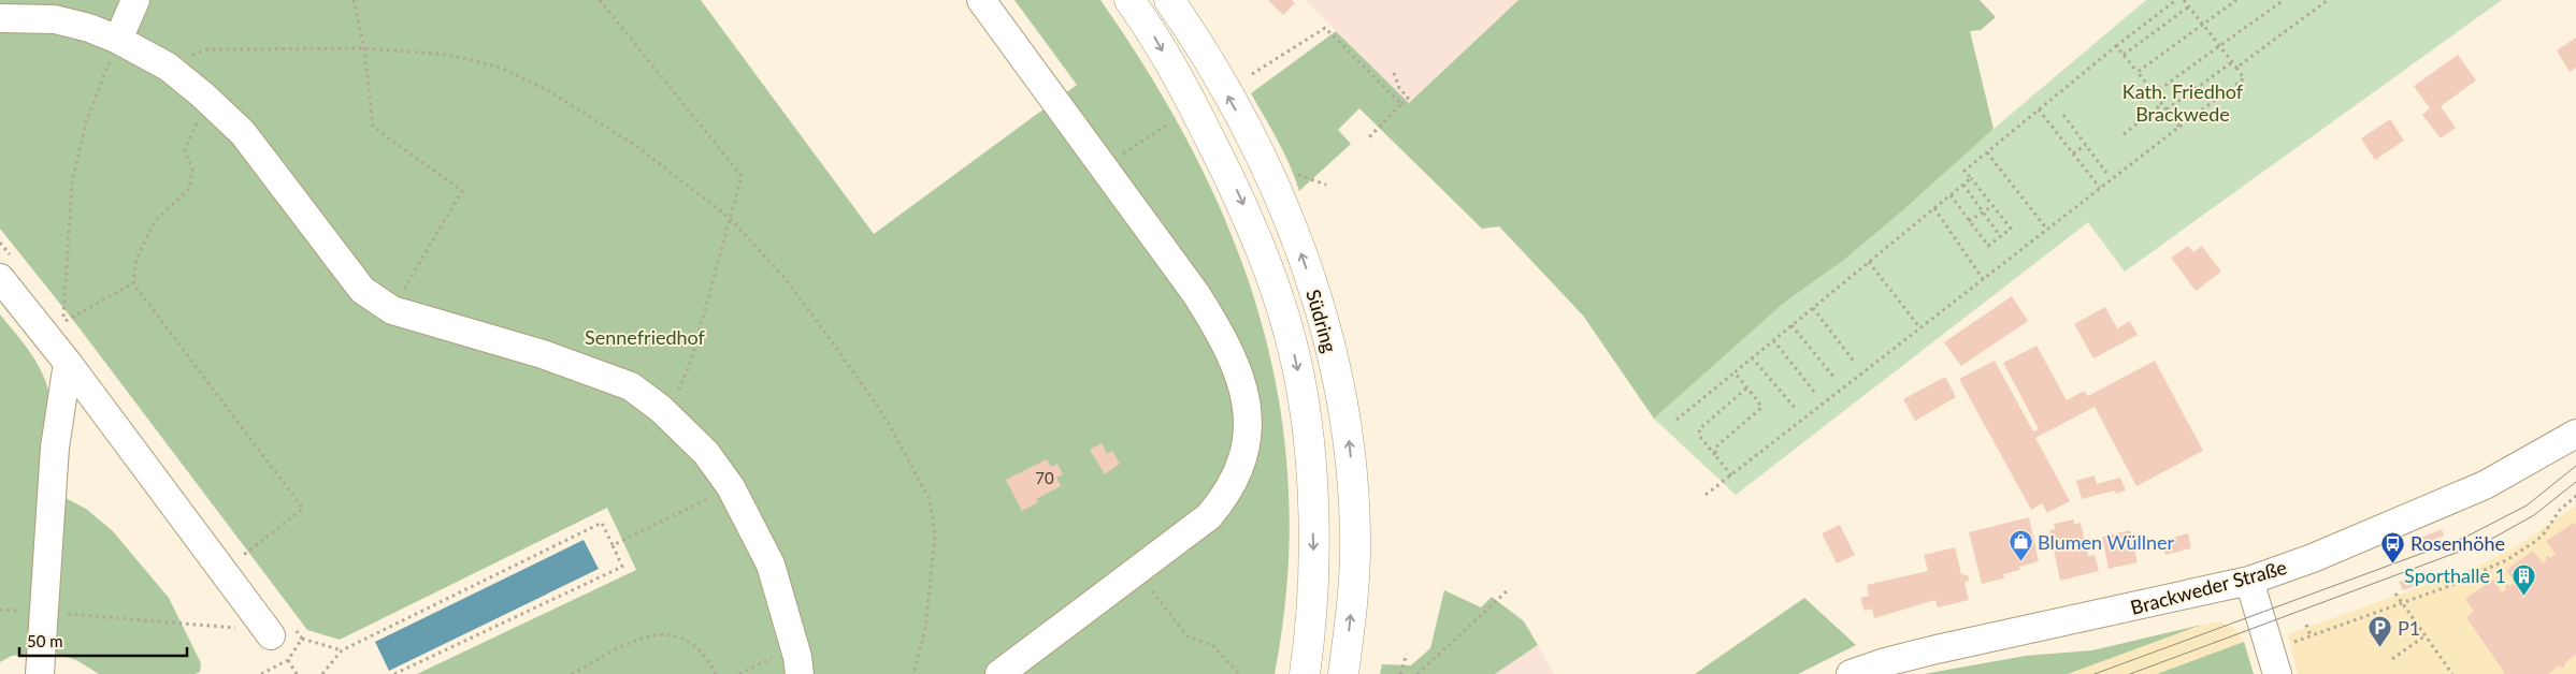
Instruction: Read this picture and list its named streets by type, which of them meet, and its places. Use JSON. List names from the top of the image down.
{
  "streets": {
    "main road": ["Südring"],
    "street": ["Brackweder Straße"]
  },
  "parks": ["Kath. Friedhof Brackwede", "Sennefriedhof"],
  "places": {
    "shop": ["Blumen Wüllner"],
    "bus stop": ["Rosenhöhe"],
    "building": ["Sporthalle 1"],
    "parking": ["P1"]
  },
  "house_numbers": ["70"],
  "scale_bar": "50 m"
}
